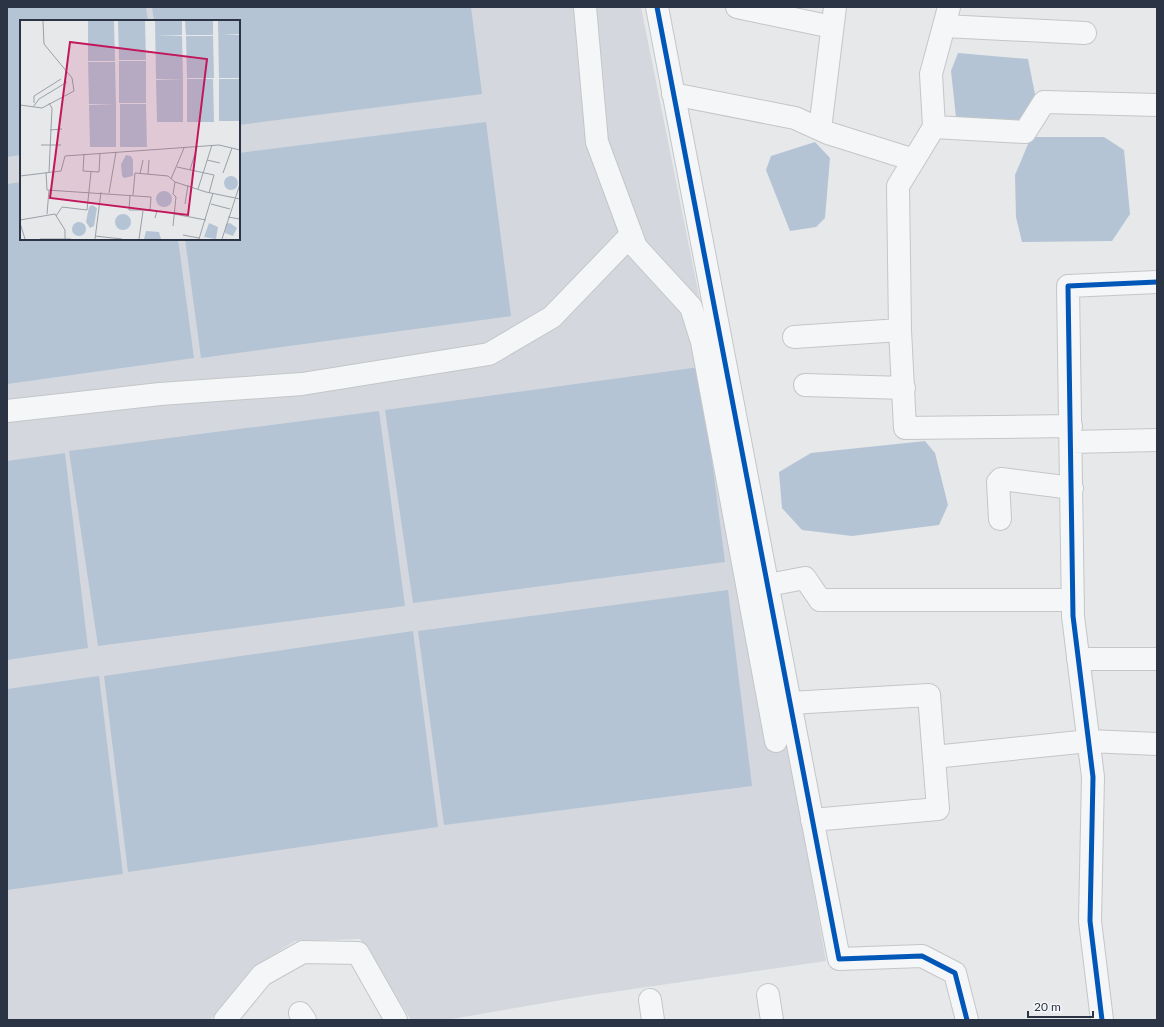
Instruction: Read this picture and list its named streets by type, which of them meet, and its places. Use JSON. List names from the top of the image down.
{
  "scale_bar": "20 m"
}
